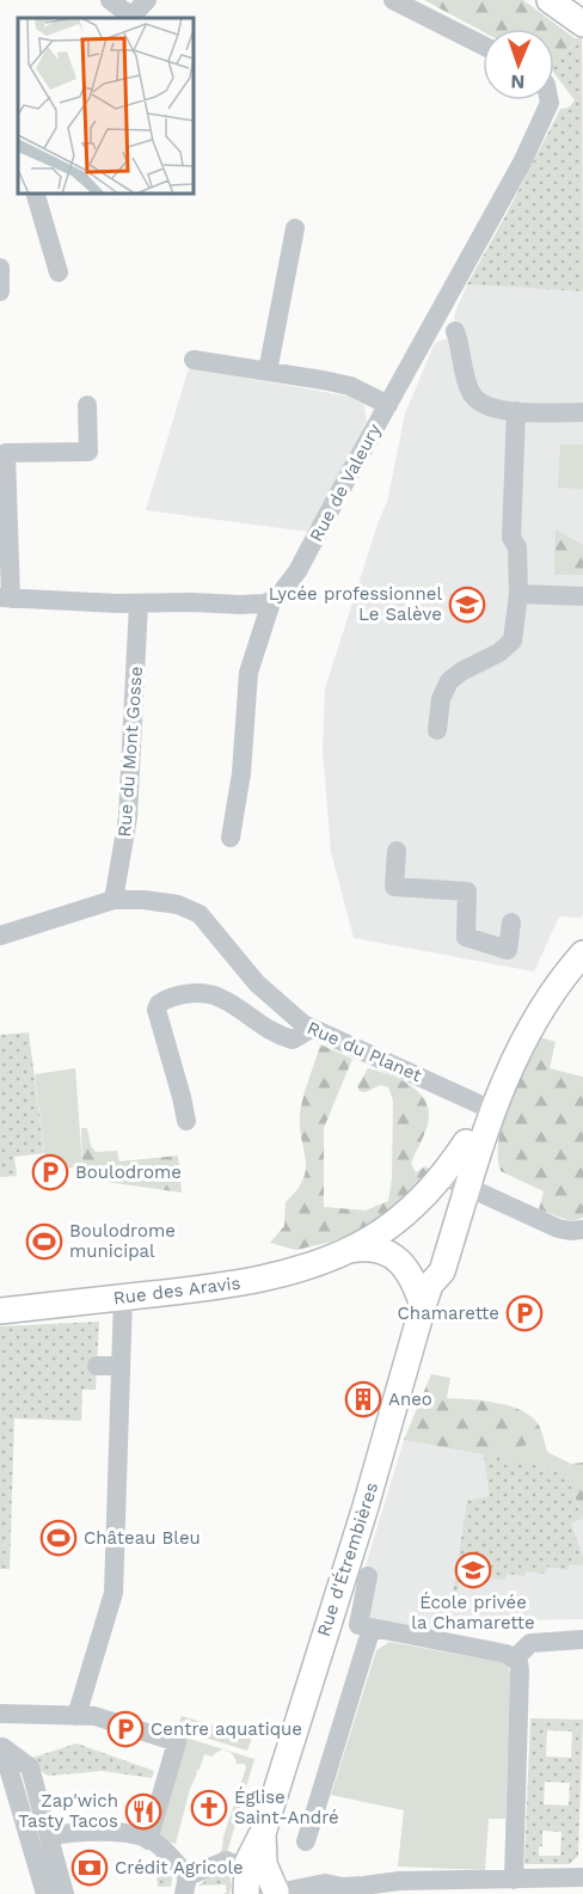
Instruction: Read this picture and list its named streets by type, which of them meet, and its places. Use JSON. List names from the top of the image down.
{
  "streets": {
    "main road": ["Rue des Aravis", "Rue d'Étrembières"],
    "street": ["Rue de Valeury", "Rue du Mont Gosse", "Rue du Planet"]
  },
  "crossings": [
    ["Rue du Mont Gosse", "Rue du Planet"],
    ["Rue du Planet", "Rue d'Étrembières"]
  ],
  "places": {
    "school or university": ["Lycée professionnel Le Salève", "École privée la Chamarette"],
    "parking": ["Boulodrome", "Chamarette", "Centre aquatique"],
    "sports": ["Boulodrome municipal", "Château Bleu"],
    "building": ["Aneo"],
    "church": ["Église Saint-André"],
    "restaurant": ["Zap'wich Tasty Tacos"],
    "bank": ["Crédit Agricole"]
  },
  "north": "bottom"
}
